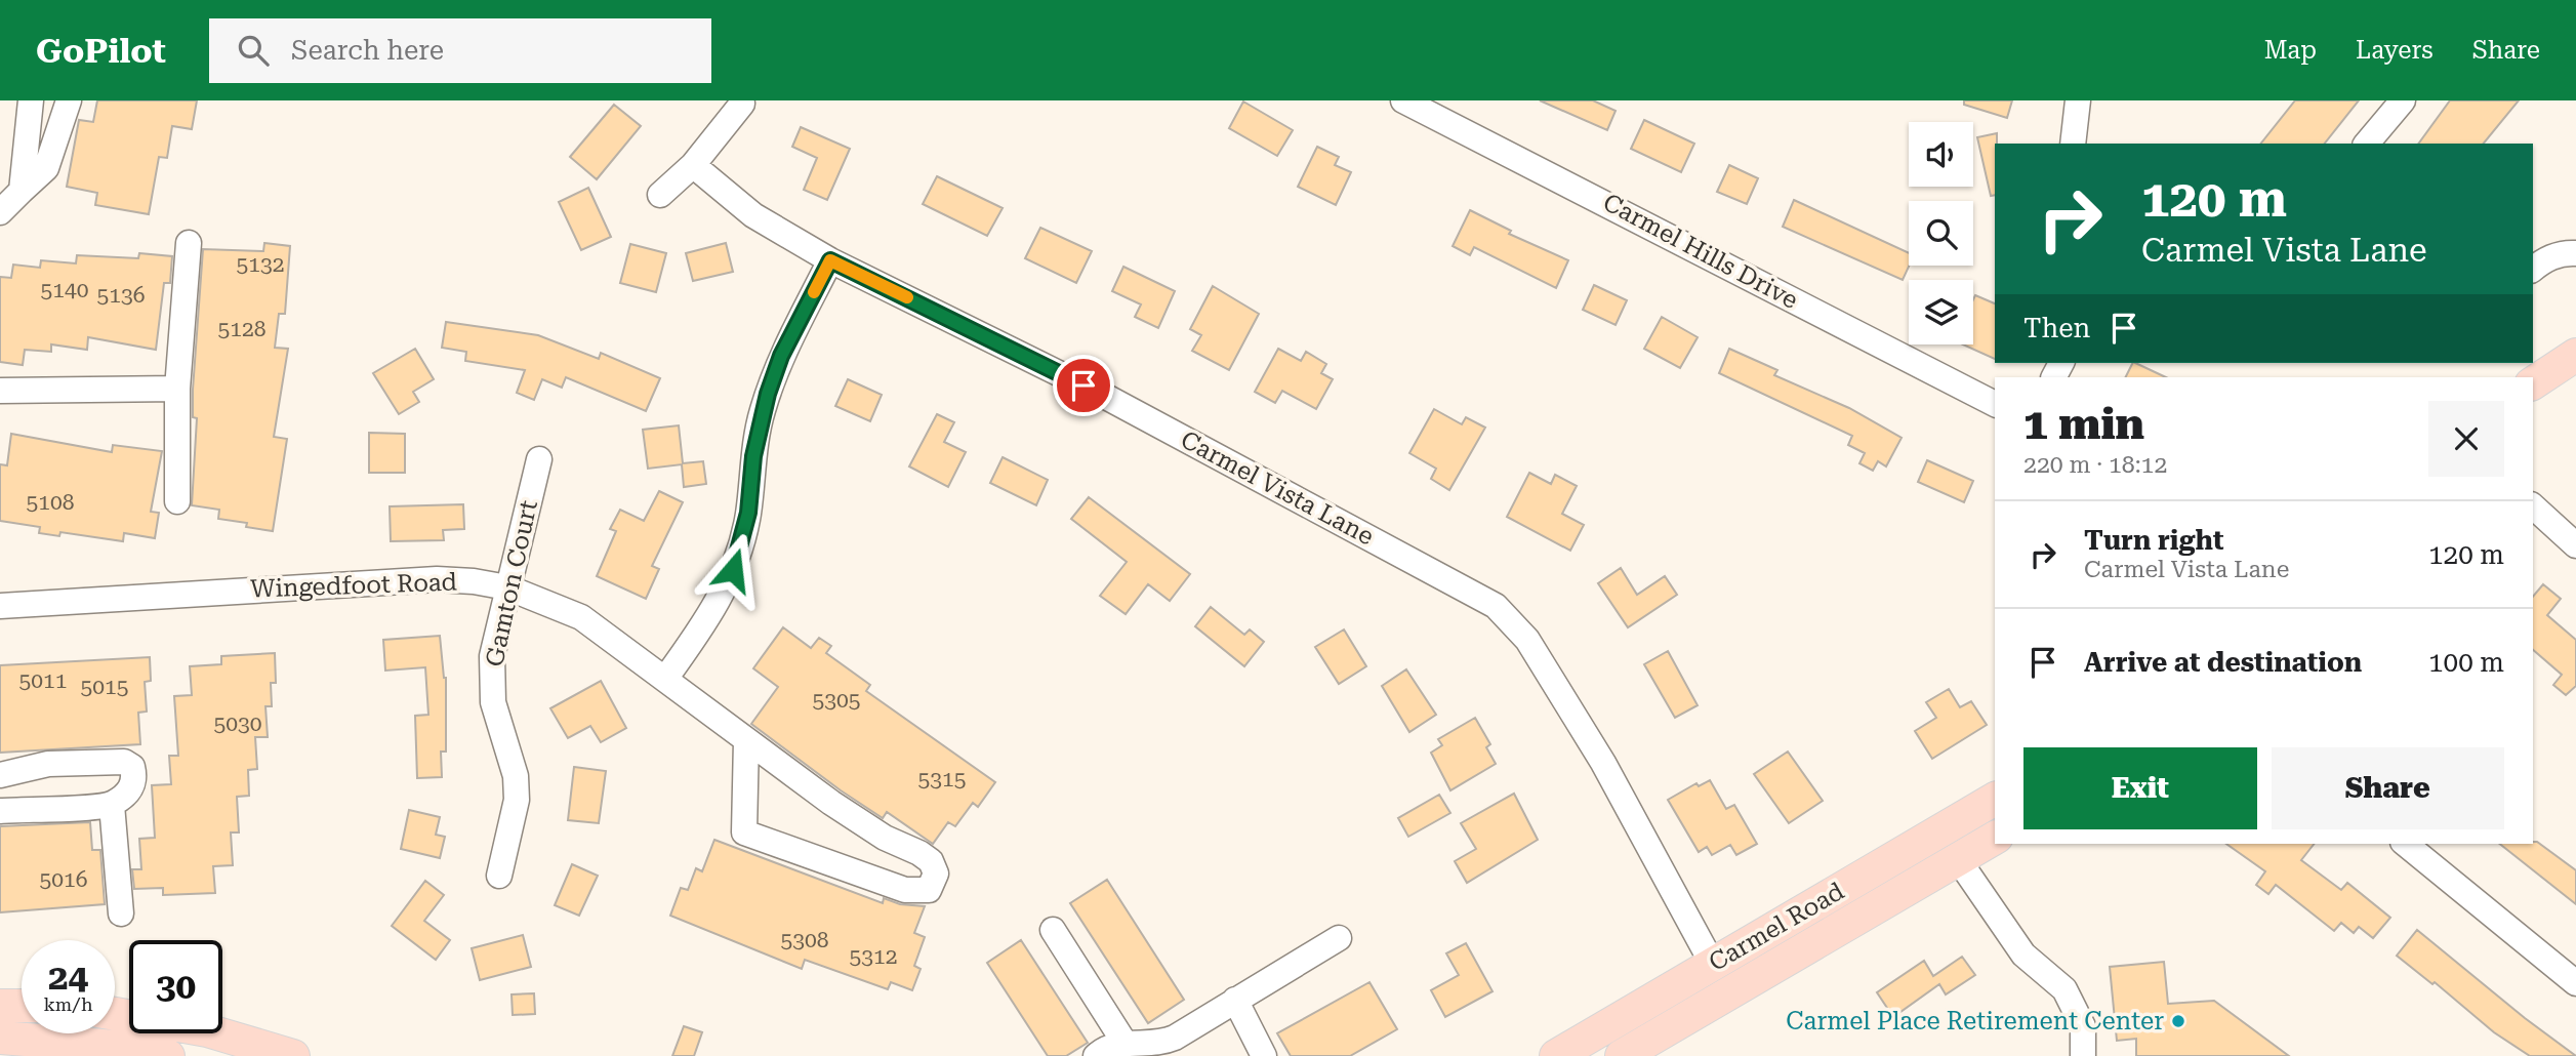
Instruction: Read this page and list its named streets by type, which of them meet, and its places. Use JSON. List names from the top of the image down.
{
  "streets": {
    "main road": ["Carmel Road"],
    "street": [
      "Carmel Hills Drive",
      "Carmel Vista Lane",
      "Gamton Court",
      "Wingedfoot Road"
    ]
  },
  "crossings": [
    ["Carmel Vista Lane", "Carmel Road"],
    ["Gamton Court", "Wingedfoot Road"]
  ],
  "places": ["Carmel Place Retirement Center"],
  "house_numbers": [
    "5132",
    "5140",
    "5136",
    "5128",
    "5108",
    "5011",
    "5015",
    "5305",
    "5030",
    "5315",
    "5016",
    "5308",
    "5312"
  ],
  "page": {
    "header": "GoPilot",
    "search": "Search here",
    "nav": ["Map", "Layers", "Share"],
    "turn": ["120 m", "Carmel Vista Lane"],
    "then": "Then",
    "heading": ["1 min", "220 m · 18:12"],
    "list": [
      {
        "name": "Turn right",
        "note": "Carmel Vista Lane",
        "value": "120 m"
      },
      {
        "name": "Arrive at destination",
        "value": "100 m"
      }
    ],
    "buttons": ["Exit", "Share"],
    "speed": "24 km/h",
    "limit": "30"
  }
}
